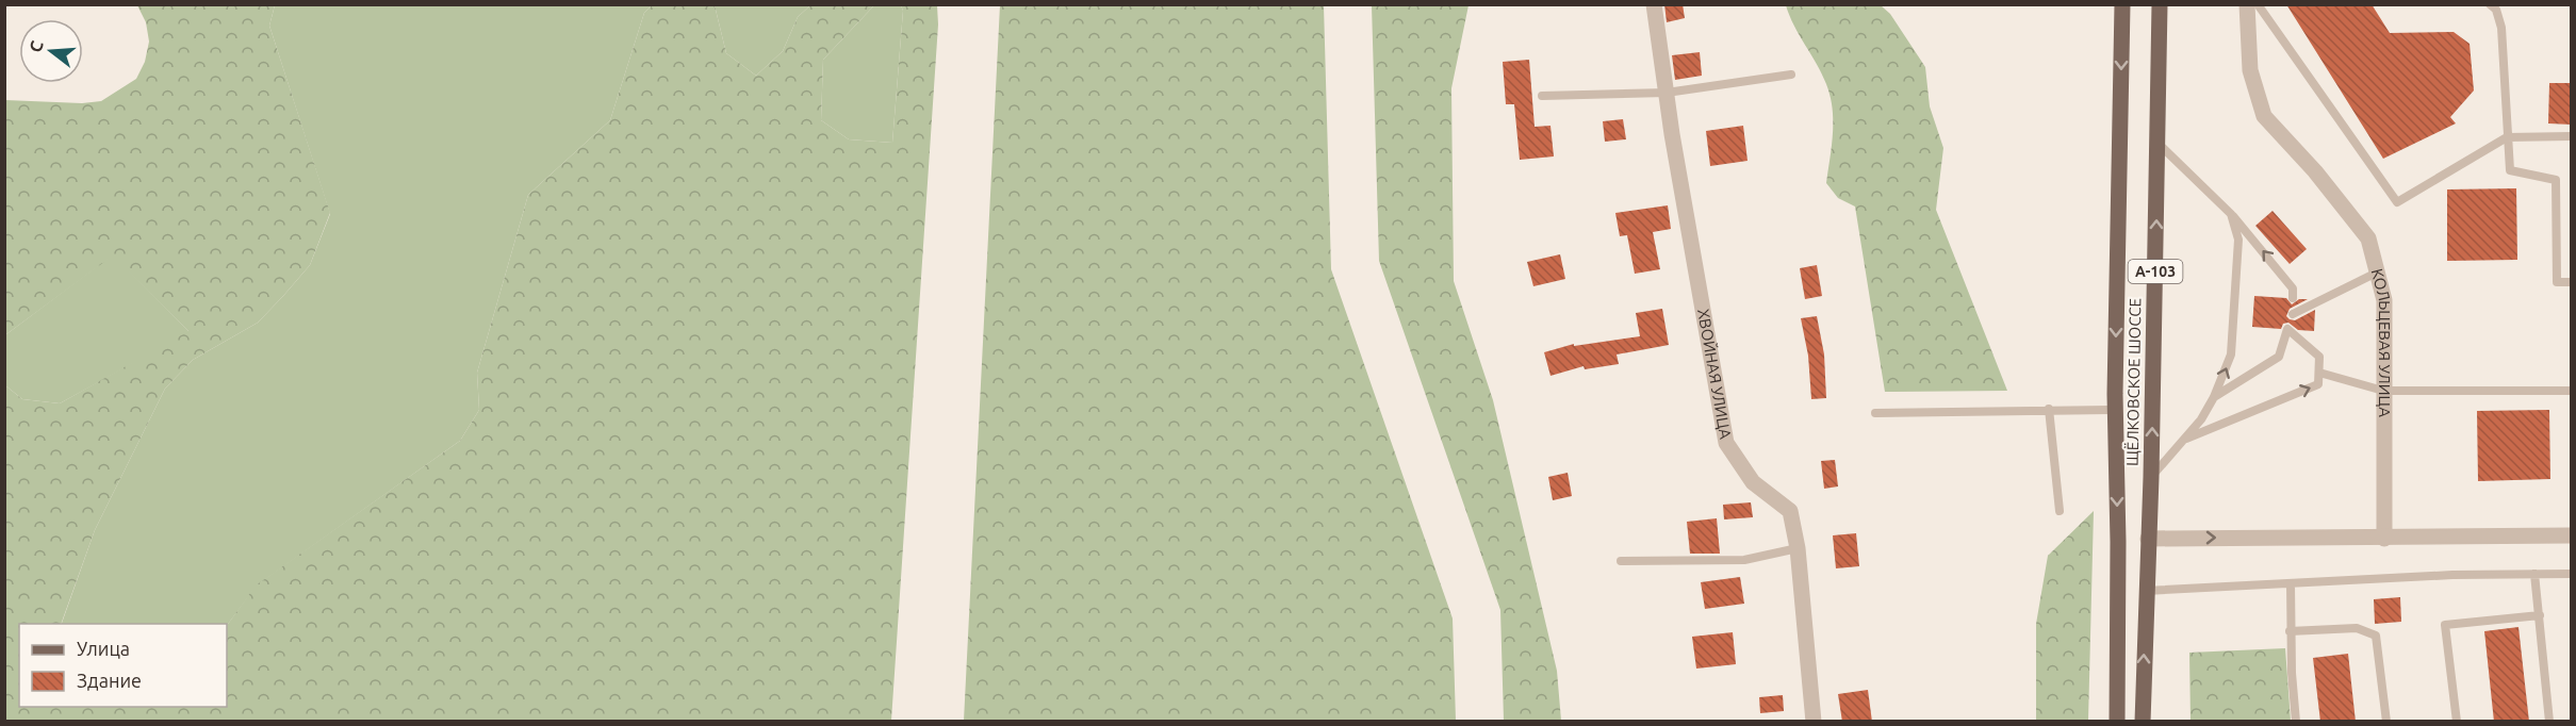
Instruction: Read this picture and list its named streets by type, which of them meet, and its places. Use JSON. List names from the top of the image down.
{
  "streets": {
    "main road": ["А-103", "ЩЁЛКОВСКОЕ ШОССЕ"],
    "street": ["КОЛЬЦЕВАЯ УЛИЦА", "ХВОЙНАЯ УЛИЦА"]
  },
  "legend": ["Улица", "Здание"],
  "north": "left"
}
